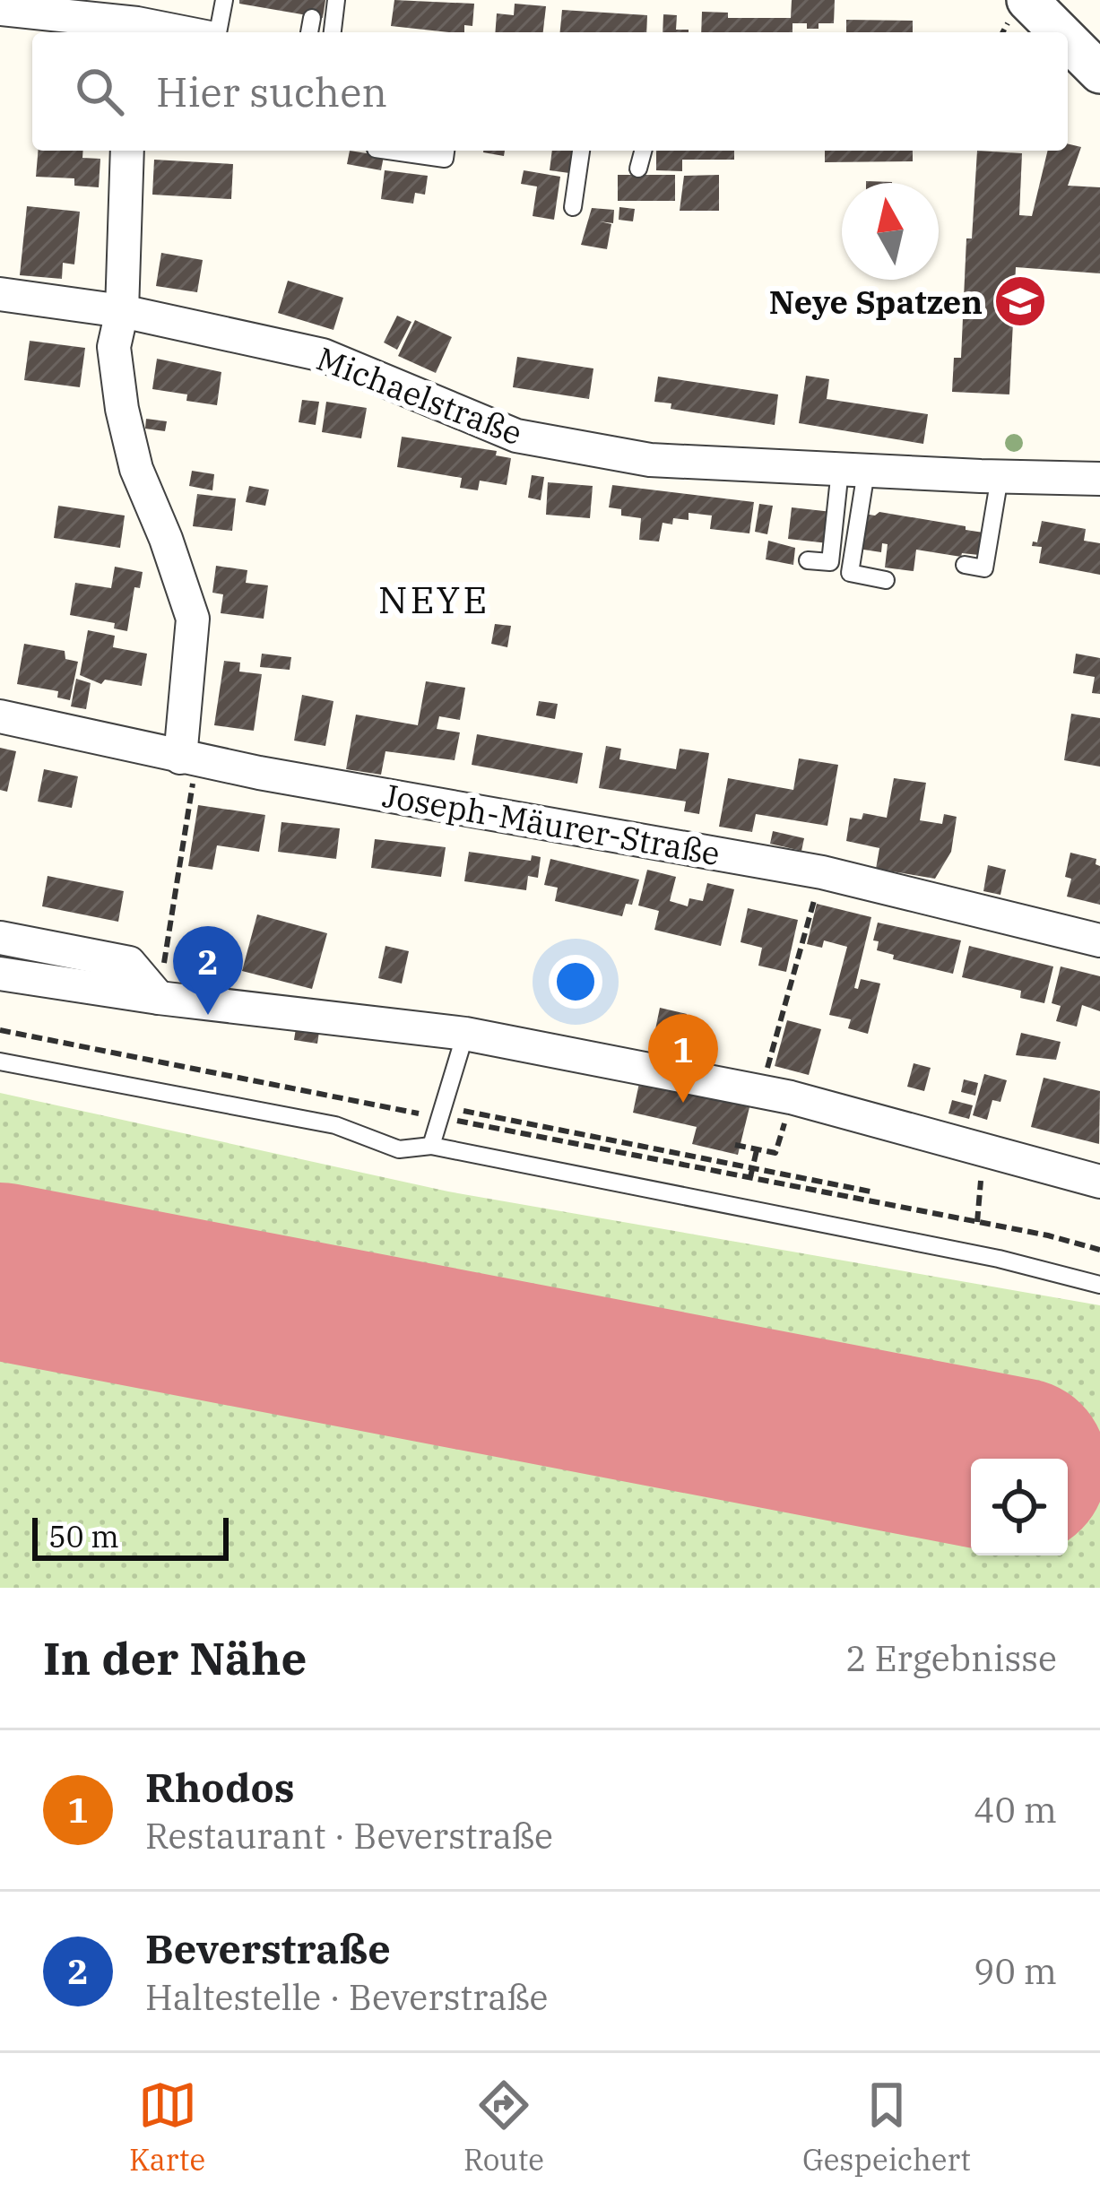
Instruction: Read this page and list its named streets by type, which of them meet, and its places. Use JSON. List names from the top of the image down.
{
  "streets": {
    "street": ["Michaelstraße", "Joseph-Mäurer-Straße"]
  },
  "districts": ["NEYE"],
  "places": {
    "school or university": ["Neye Spatzen"]
  },
  "scale_bar": "50 m",
  "north": "top",
  "page": {
    "search": "Hier suchen",
    "pins": ["2", "1"],
    "scale": "50 m",
    "heading": ["In der Nähe", "2 Ergebnisse"],
    "list": [
      {
        "mark": "1",
        "name": "Rhodos",
        "note": "Restaurant · Beverstraße",
        "value": "40 m"
      },
      {
        "mark": "2",
        "name": "Beverstraße",
        "note": "Haltestelle · Beverstraße",
        "value": "90 m"
      }
    ],
    "nav": ["Karte", "Route", "Gespeichert"]
  }
}
